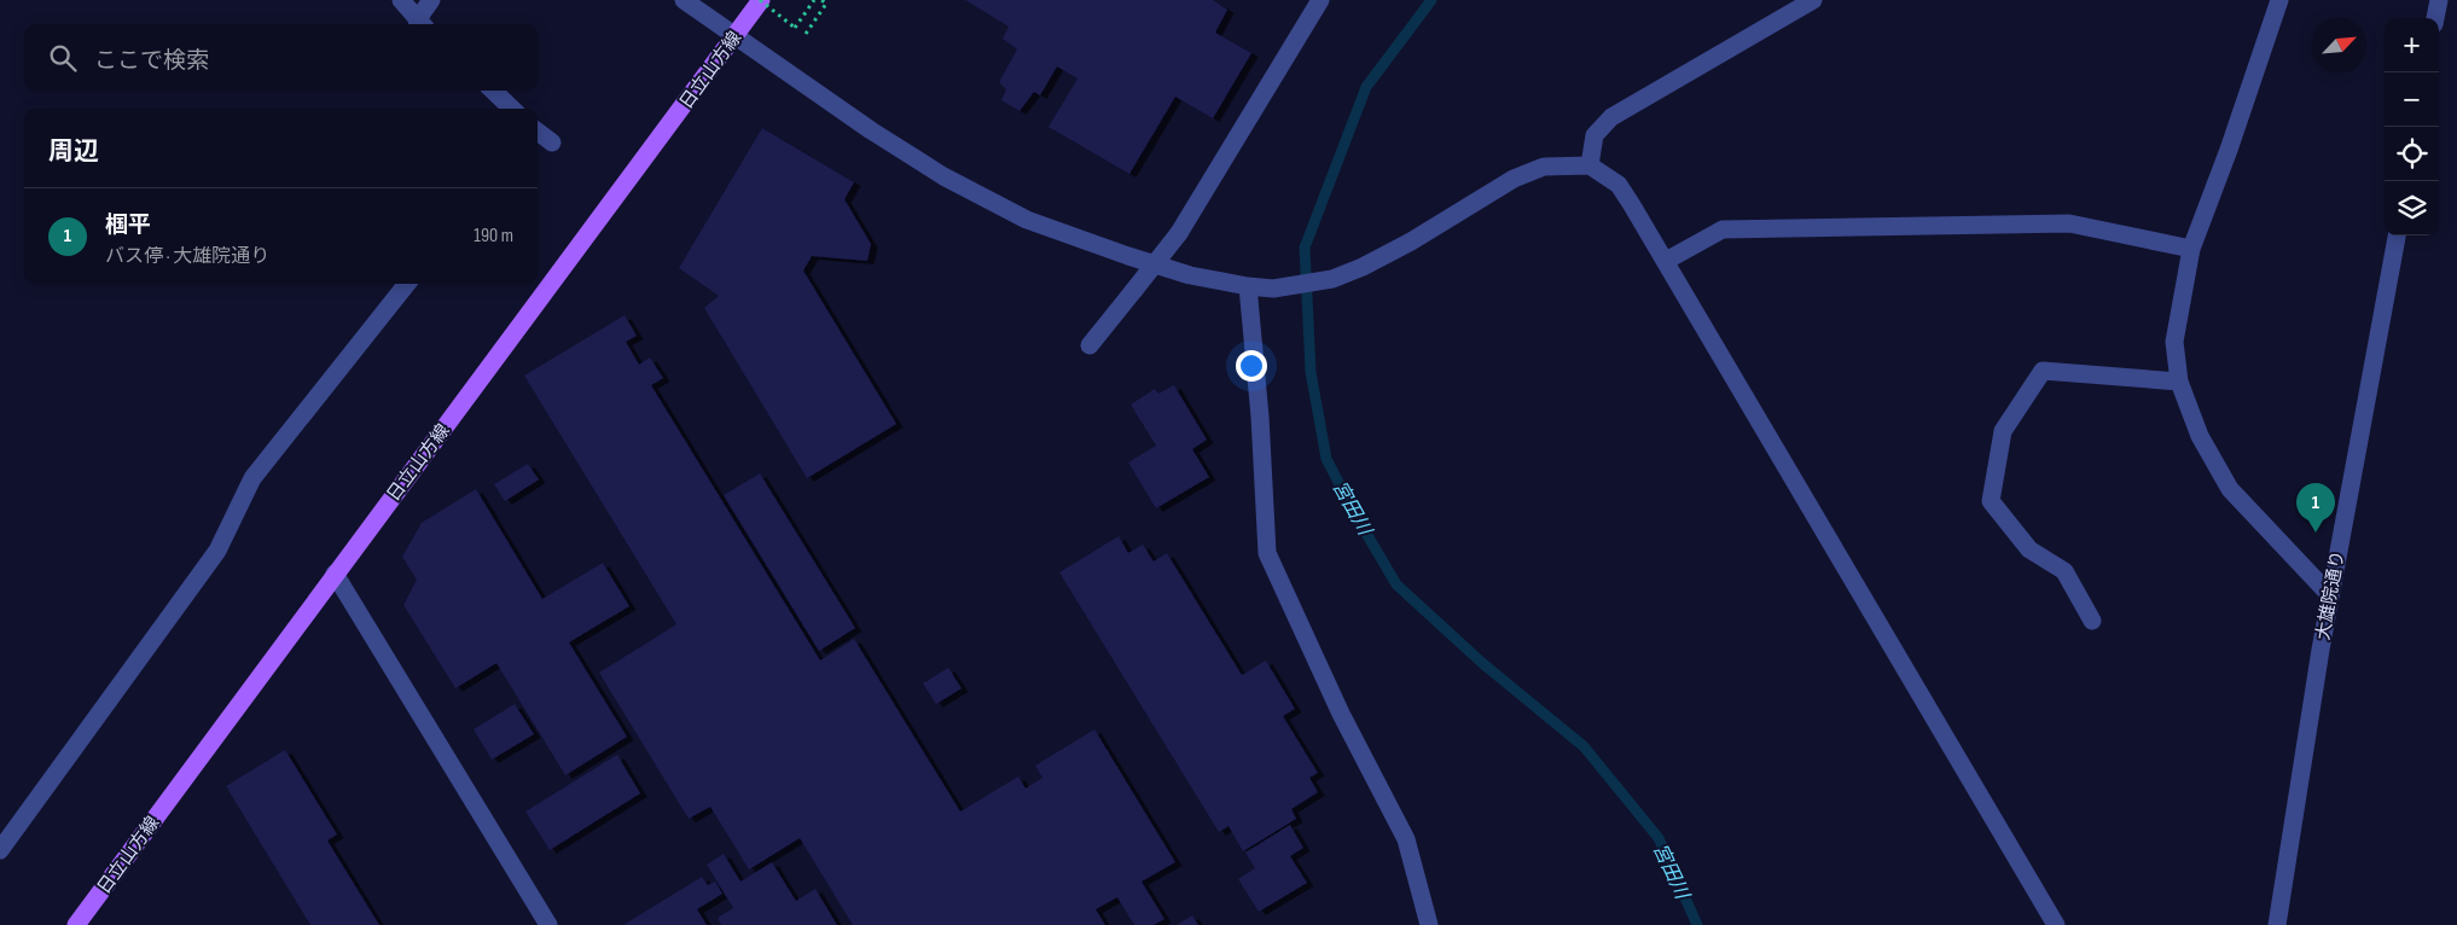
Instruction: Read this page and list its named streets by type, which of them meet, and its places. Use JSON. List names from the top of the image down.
{
  "streets": {
    "main road": ["日立山方線"],
    "street": ["大雄院通り"]
  },
  "water": ["宮田川"],
  "north": "top right",
  "page": {
    "map_buttons": ["+", "−"],
    "search": "ここで検索",
    "heading": "周辺",
    "list": [
      {
        "mark": "1",
        "name": "椢平",
        "note": "バス停 · 大雄院通り",
        "value": "190 m"
      }
    ],
    "pins": "1"
  }
}
